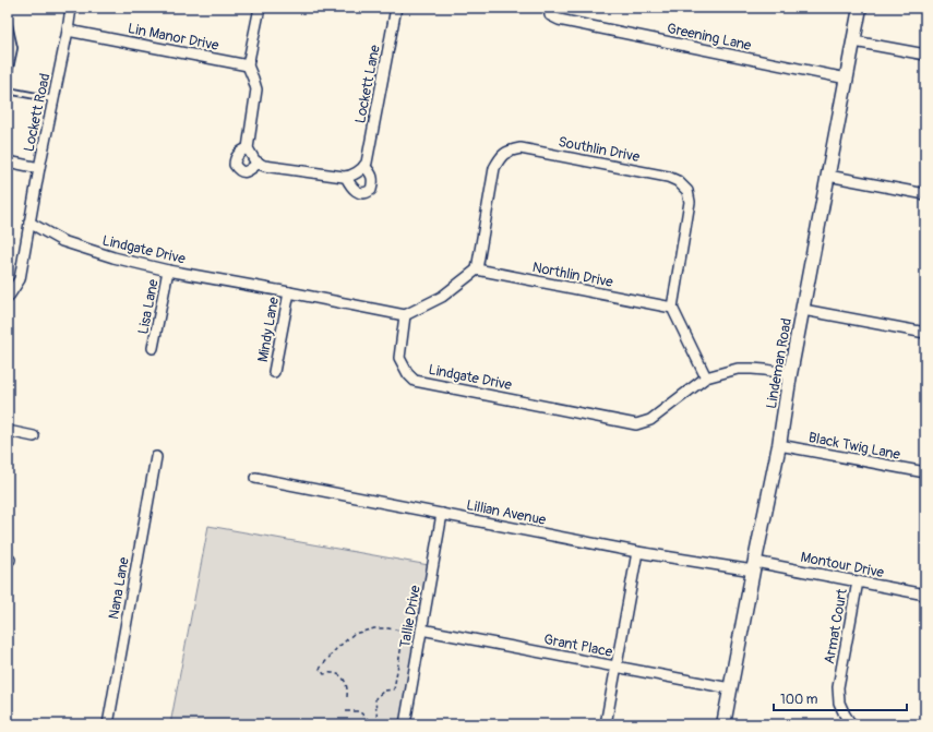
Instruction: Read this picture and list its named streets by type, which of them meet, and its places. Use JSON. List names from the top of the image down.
{
  "streets": {
    "street": [
      "Lin Manor Drive",
      "Greening Lane",
      "Lockett Lane",
      "Lockett Road",
      "Southlin Drive",
      "Lindgate Drive",
      "Northlin Drive",
      "Lisa Lane",
      "Mindy Lane",
      "Lindeman Road",
      "Black Twig Lane",
      "Lillian Avenue",
      "Montour Drive",
      "Nana Lane",
      "Tallie Drive",
      "Armat Court",
      "Grant Place"
    ]
  },
  "crossings": [
    ["Lin Manor Drive", "Lockett Road"],
    ["Greening Lane", "Lindeman Road"],
    ["Lockett Road", "Lindgate Drive"],
    ["Southlin Drive", "Northlin Drive"],
    ["Lindgate Drive", "Lisa Lane"],
    ["Lindgate Drive", "Mindy Lane"],
    ["Lindgate Drive", "Lindeman Road"],
    ["Lindeman Road", "Black Twig Lane"],
    ["Lindeman Road", "Lillian Avenue"],
    ["Lindeman Road", "Montour Drive"],
    ["Lindeman Road", "Grant Place"],
    ["Lillian Avenue", "Montour Drive"],
    ["Lillian Avenue", "Tallie Drive"],
    ["Montour Drive", "Armat Court"],
    ["Tallie Drive", "Grant Place"]
  ],
  "scale_bar": "100 m"
}
